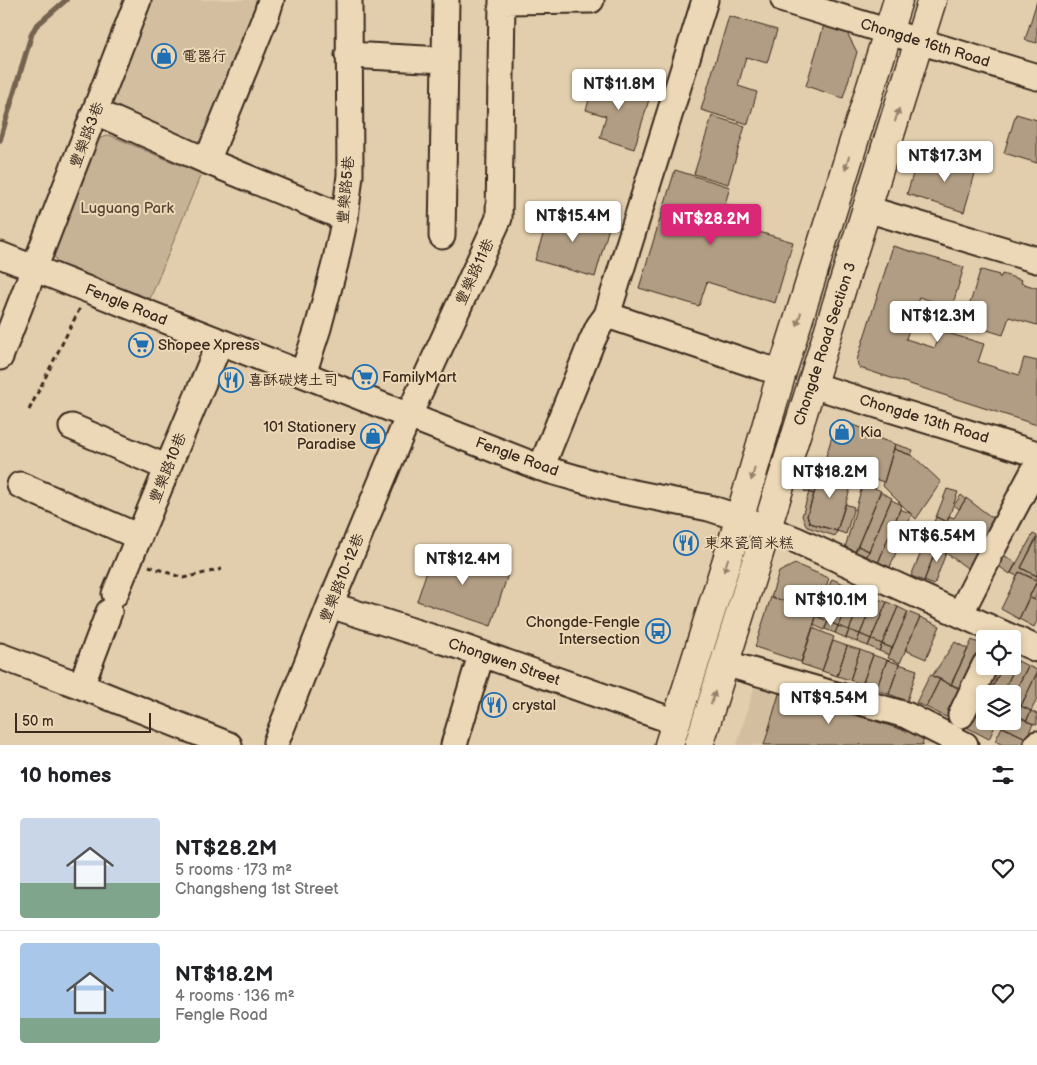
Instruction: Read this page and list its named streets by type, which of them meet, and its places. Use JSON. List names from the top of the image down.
{
  "streets": {
    "main road": ["Chongde Road Section 3"],
    "street": [
      "Chongde 16th Road",
      "豐樂路3巷",
      "豐樂路5巷",
      "豐樂路11巷",
      "Fengle Road",
      "Chongde 13th Road",
      "豐樂路10巷",
      "豐樂路10-12巷",
      "Chongwen Street"
    ]
  },
  "crossings": [
    ["Chongde 16th Road", "Chongde Road Section 3"],
    ["豐樂路3巷", "Fengle Road"],
    ["豐樂路5巷", "Fengle Road"],
    ["豐樂路11巷", "Fengle Road"],
    ["豐樂路11巷", "豐樂路10-12巷"],
    ["Fengle Road", "Chongde Road Section 3"],
    ["Fengle Road", "豐樂路10巷"],
    ["Fengle Road", "豐樂路10-12巷"],
    ["Chongde Road Section 3", "Chongde 13th Road"],
    ["Chongde Road Section 3", "Chongwen Street"],
    ["豐樂路10-12巷", "Chongwen Street"]
  ],
  "parks": ["Luguang Park"],
  "places": {
    "shop": ["電器行", "Kia", "101 Stationery Paradise"],
    "supermarket": ["Shopee Xpress", "FamilyMart"],
    "restaurant": ["喜酥碳烤土司", "東來瓷筒米糕", "crystal"],
    "bus stop": ["Chongde-Fengle Intersection"]
  },
  "scale_bar": "50 m",
  "page": {
    "price": [
      "NT$11.8M",
      "NT$17.3M",
      "NT$15.4M",
      "NT$28.2M",
      "NT$12.3M",
      "NT$18.2M",
      "NT$6.54M",
      "NT$12.4M",
      "NT$10.1M",
      "NT$9.54M"
    ],
    "scale": "50 m",
    "heading": "10 homes",
    "list": [
      {
        "name": "NT$28.2M",
        "note": "5 rooms · 173 m² · Changsheng 1st Street"
      },
      {
        "name": "NT$18.2M",
        "note": "4 rooms · 136 m² · Fengle Road"
      }
    ]
  }
}
